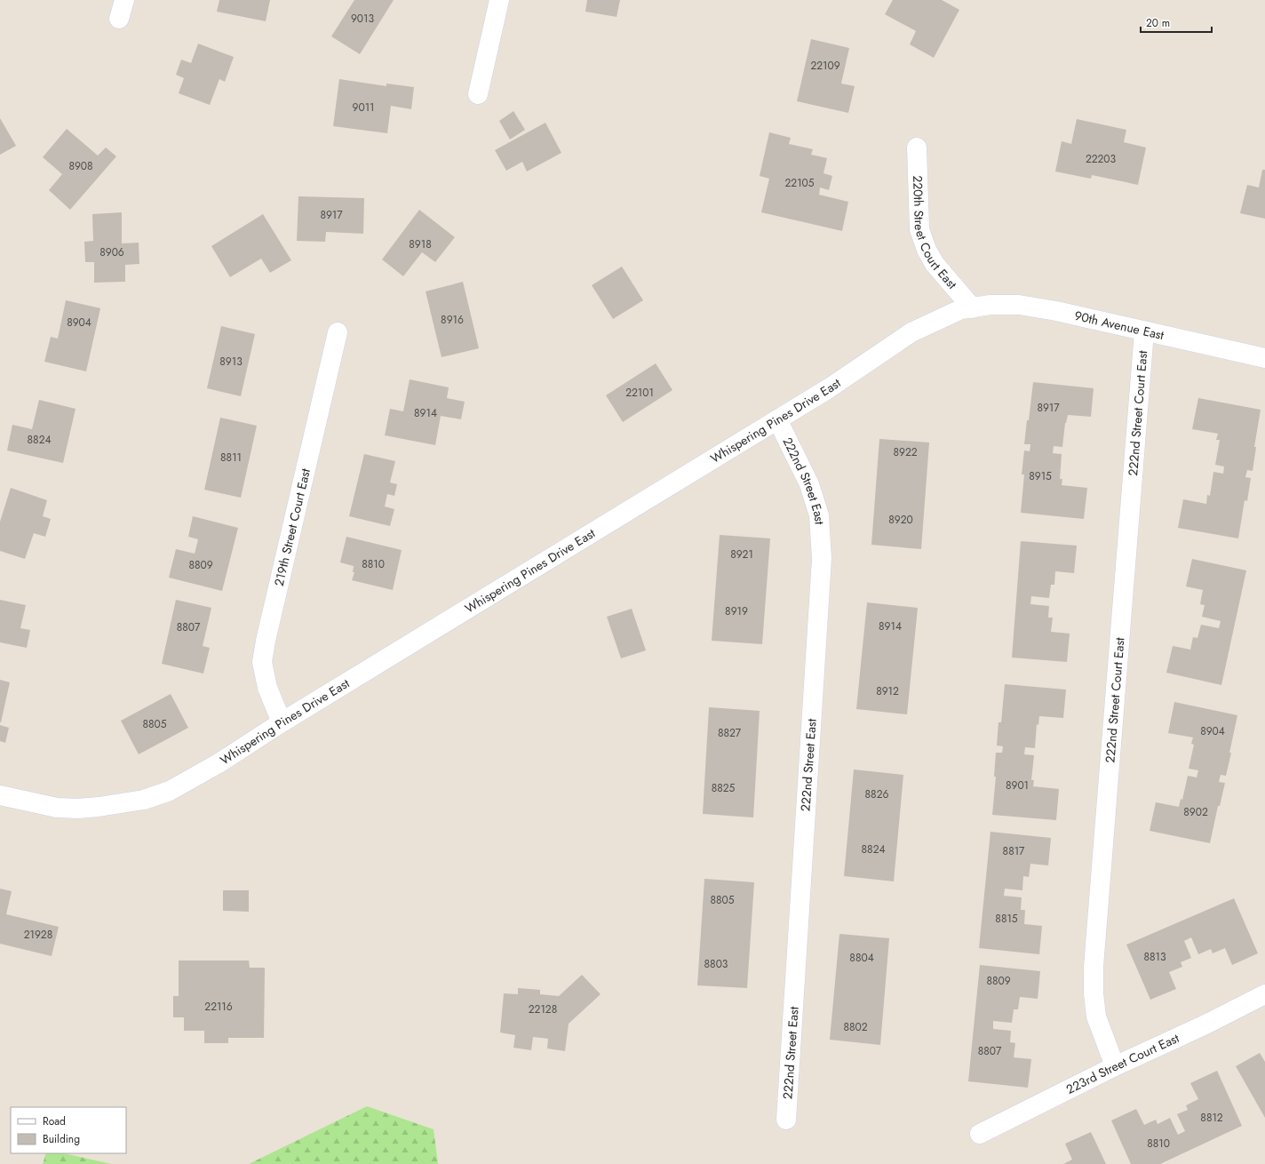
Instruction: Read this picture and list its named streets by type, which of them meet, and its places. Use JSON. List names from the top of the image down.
{
  "streets": {
    "street": [
      "220th Street Court East",
      "90th Avenue East",
      "222nd Street Court East",
      "Whispering Pines Drive East",
      "222nd Street East",
      "219th Street Court East",
      "223rd Street Court East"
    ]
  },
  "crossings": [
    ["220th Street Court East", "90th Avenue East"],
    ["220th Street Court East", "Whispering Pines Drive East"],
    ["90th Avenue East", "222nd Street Court East"],
    ["90th Avenue East", "Whispering Pines Drive East"],
    ["222nd Street Court East", "223rd Street Court East"],
    ["Whispering Pines Drive East", "222nd Street East"],
    ["Whispering Pines Drive East", "219th Street Court East"]
  ],
  "house_numbers": [
    "9013",
    "22109",
    "9011",
    "22203",
    "8908",
    "22105",
    "8917",
    "8918",
    "8906",
    "8916",
    "8904",
    "8913",
    "22101",
    "8917",
    "8914",
    "8824",
    "8922",
    "8811",
    "8915",
    "8920",
    "8921",
    "8810",
    "8809",
    "8919",
    "8914",
    "8807",
    "8912",
    "8805",
    "8904",
    "8827",
    "8901",
    "8825",
    "8826",
    "8902",
    "8824",
    "8817",
    "8805",
    "8815",
    "21928",
    "8813",
    "8804",
    "8803",
    "8809",
    "22116",
    "22128",
    "8802",
    "8807",
    "8812",
    "8810"
  ],
  "legend": ["Road", "Building"],
  "scale_bar": "20 m"
}
